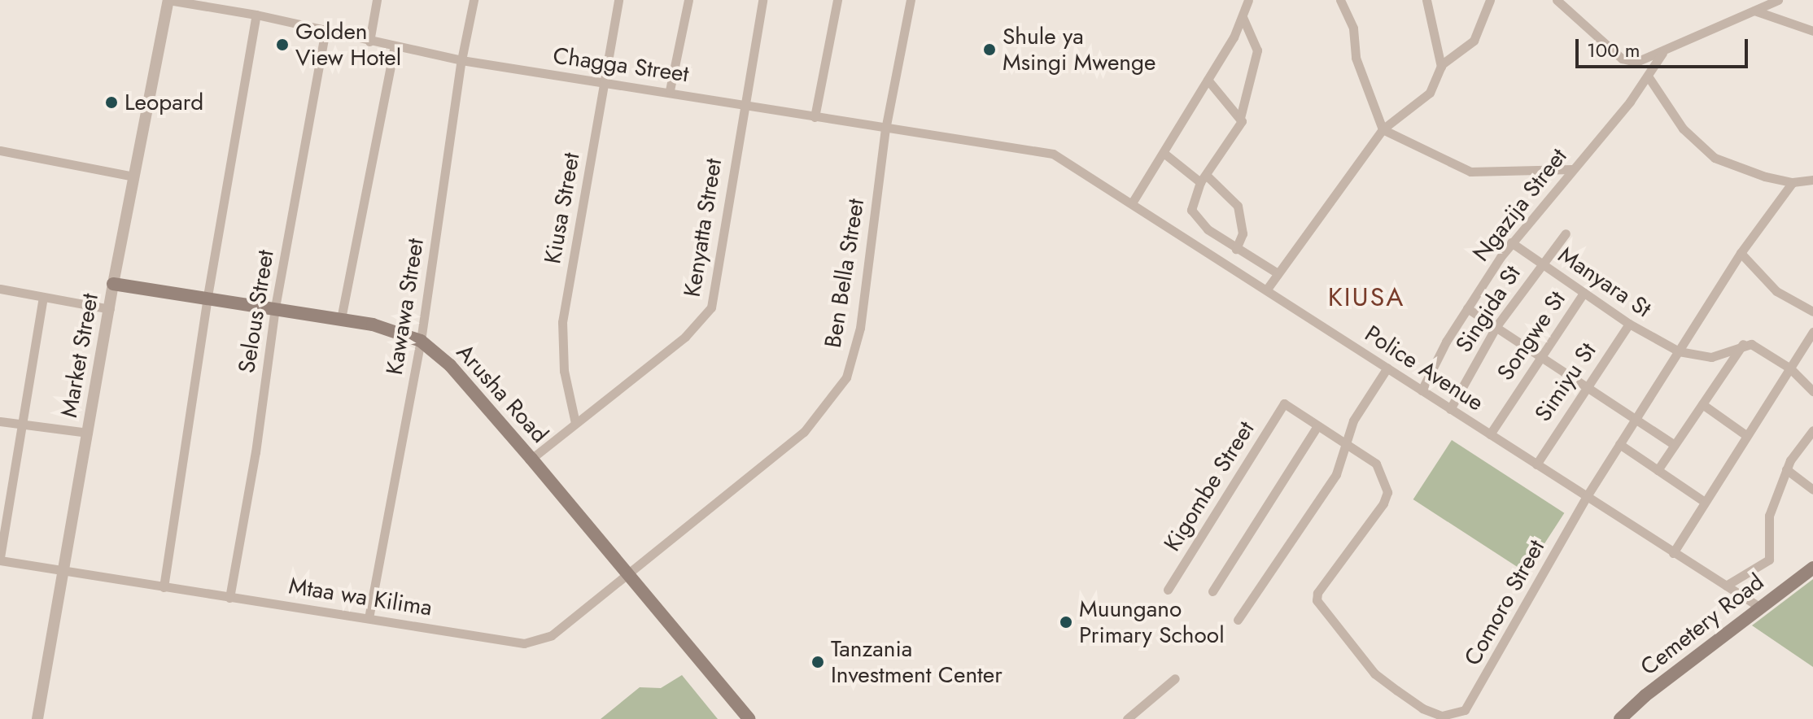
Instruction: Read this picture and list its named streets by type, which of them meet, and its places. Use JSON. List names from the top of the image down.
{
  "streets": {
    "main road": ["Arusha Road", "Cemetery Road"],
    "street": [
      "Chagga Street",
      "Ngazija Street",
      "Kiusa Street",
      "Kenyatta Street",
      "Ben Bella Street",
      "Manyara St",
      "Kawawa Street",
      "Singida St",
      "Selous Street",
      "Songwe St",
      "Market Street",
      "Police Avenue",
      "Simiyu St",
      "Kigombe Street",
      "Mtaa wa Kilima",
      "Comoro Street"
    ]
  },
  "crossings": [
    ["Chagga Street", "Kiusa Street"],
    ["Chagga Street", "Kenyatta Street"],
    ["Chagga Street", "Ben Bella Street"],
    ["Chagga Street", "Kawawa Street"],
    ["Chagga Street", "Selous Street"],
    ["Chagga Street", "Market Street"],
    ["Chagga Street", "Police Avenue"],
    ["Ngazija Street", "Manyara St"],
    ["Ngazija Street", "Police Avenue"],
    ["Kiusa Street", "Kenyatta Street"],
    ["Kenyatta Street", "Arusha Road"],
    ["Ben Bella Street", "Arusha Road"],
    ["Ben Bella Street", "Mtaa wa Kilima"],
    ["Manyara St", "Singida St"],
    ["Manyara St", "Songwe St"],
    ["Manyara St", "Simiyu St"],
    ["Manyara St", "Comoro Street"],
    ["Kawawa Street", "Arusha Road"],
    ["Kawawa Street", "Mtaa wa Kilima"],
    ["Singida St", "Police Avenue"],
    ["Selous Street", "Arusha Road"],
    ["Selous Street", "Mtaa wa Kilima"],
    ["Songwe St", "Police Avenue"],
    ["Market Street", "Arusha Road"],
    ["Market Street", "Mtaa wa Kilima"],
    ["Police Avenue", "Simiyu St"],
    ["Police Avenue", "Comoro Street"],
    ["Police Avenue", "Cemetery Road"],
    ["Arusha Road", "Mtaa wa Kilima"]
  ],
  "districts": ["KIUSA"],
  "places": [
    "Golden View Hotel",
    "Shule ya Msingi Mwenge",
    "Leopard",
    "Muungano Primary School",
    "Tanzania Investment Center"
  ],
  "scale_bar": "100 m"
}
